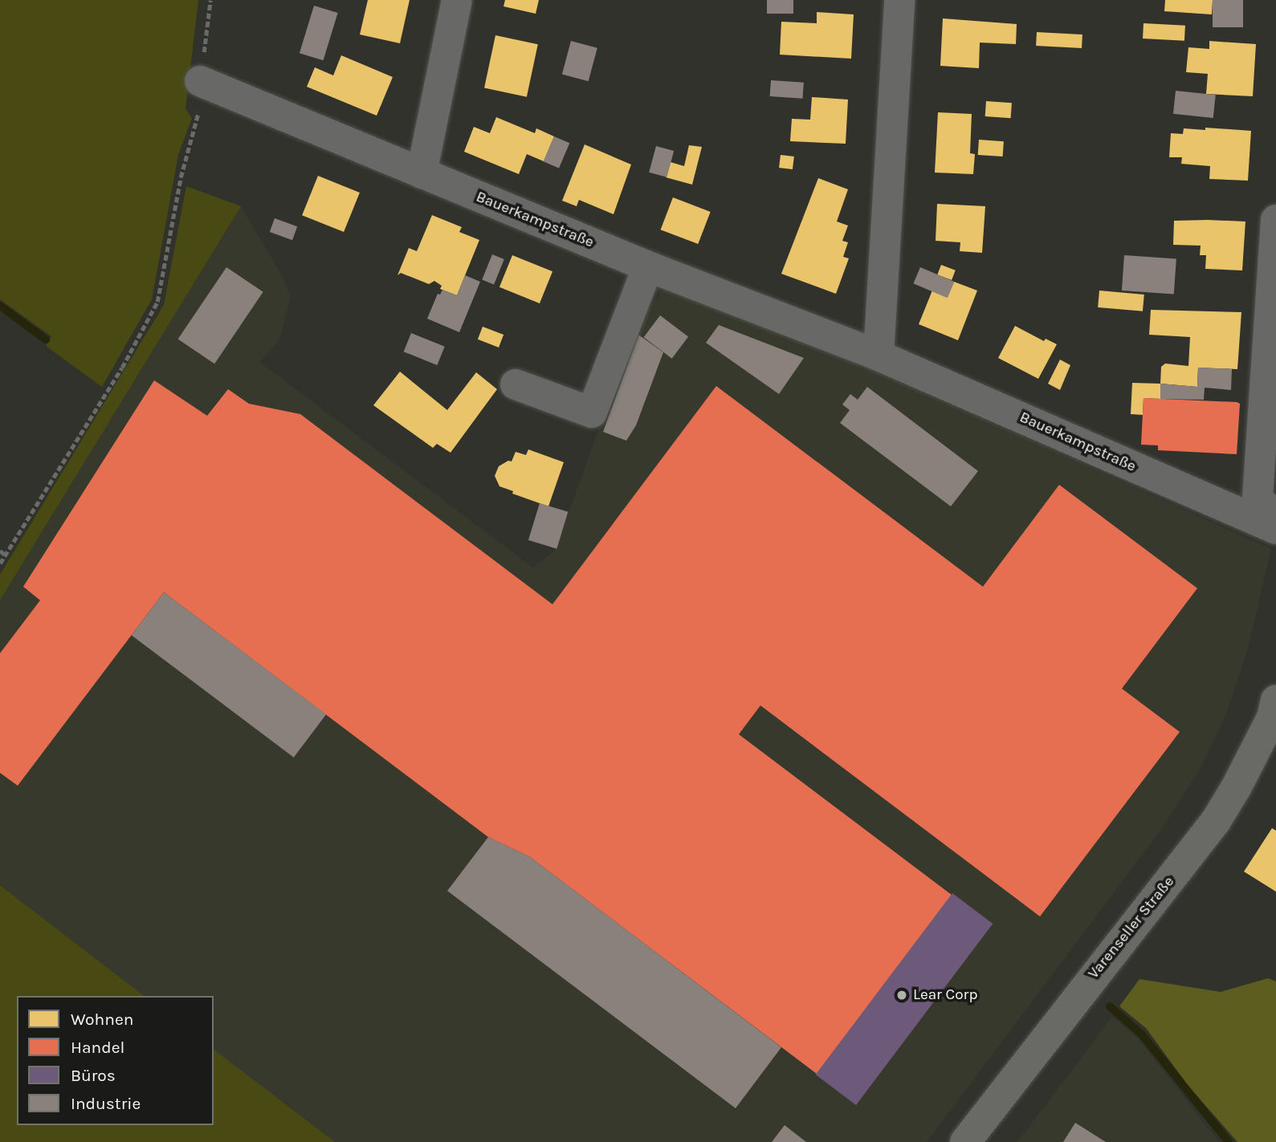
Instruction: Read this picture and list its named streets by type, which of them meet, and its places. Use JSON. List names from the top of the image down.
{
  "streets": {
    "main road": ["Varenseller Straße"],
    "street": ["Bauerkampstraße"]
  },
  "places": ["Lear Corp"],
  "legend": [
    "Wohnen",
    "Handel",
    "Büros",
    "Industrie"
  ]
}
